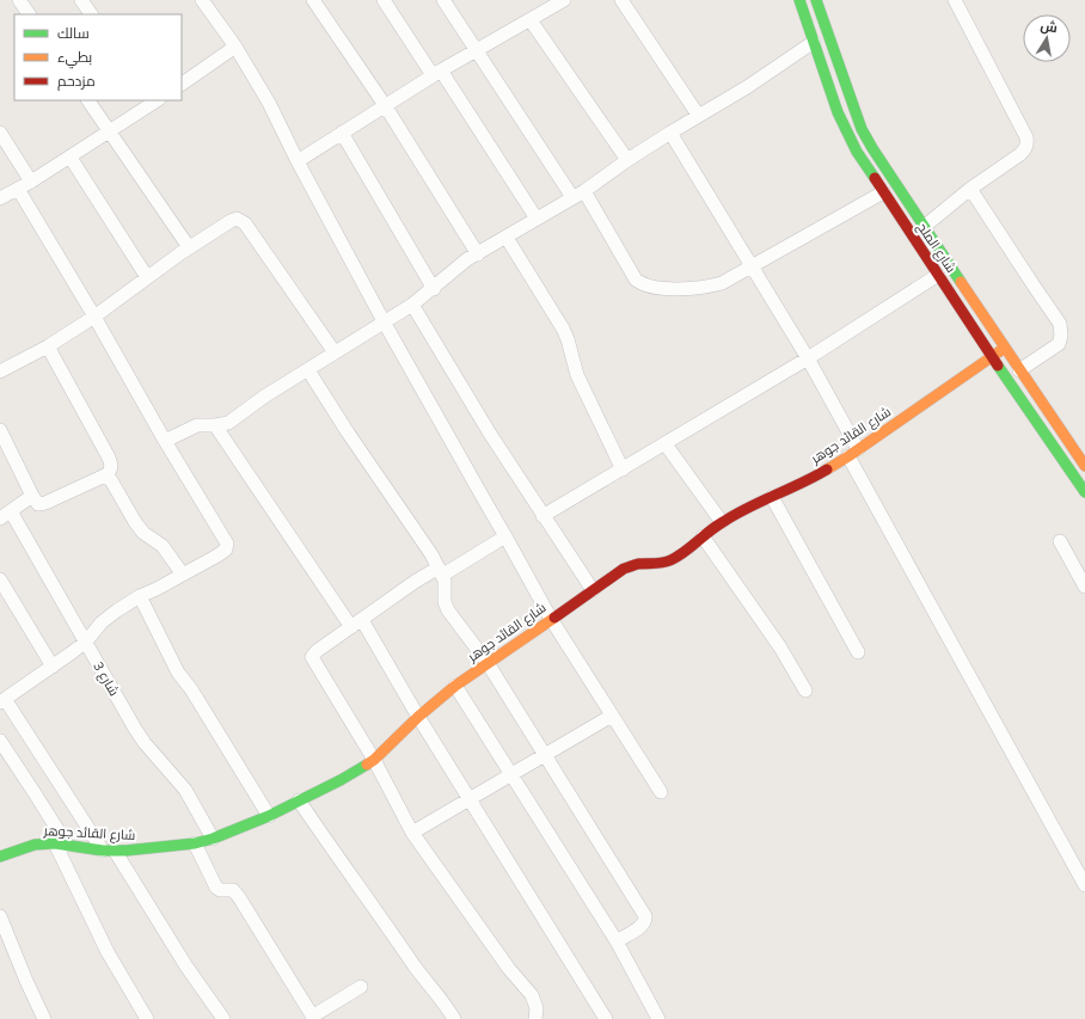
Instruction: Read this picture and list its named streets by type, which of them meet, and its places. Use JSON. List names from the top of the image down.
{
  "streets": {
    "street": ["شارع الملح", "شارع القائد جوهر", "شارع 3"]
  },
  "crossings": [
    ["شارع الملح", "شارع القائد جوهر"],
    ["شارع القائد جوهر", "شارع 3"]
  ],
  "legend": ["سالك", "بطيء", "مزدحم"],
  "north": "top"
}
